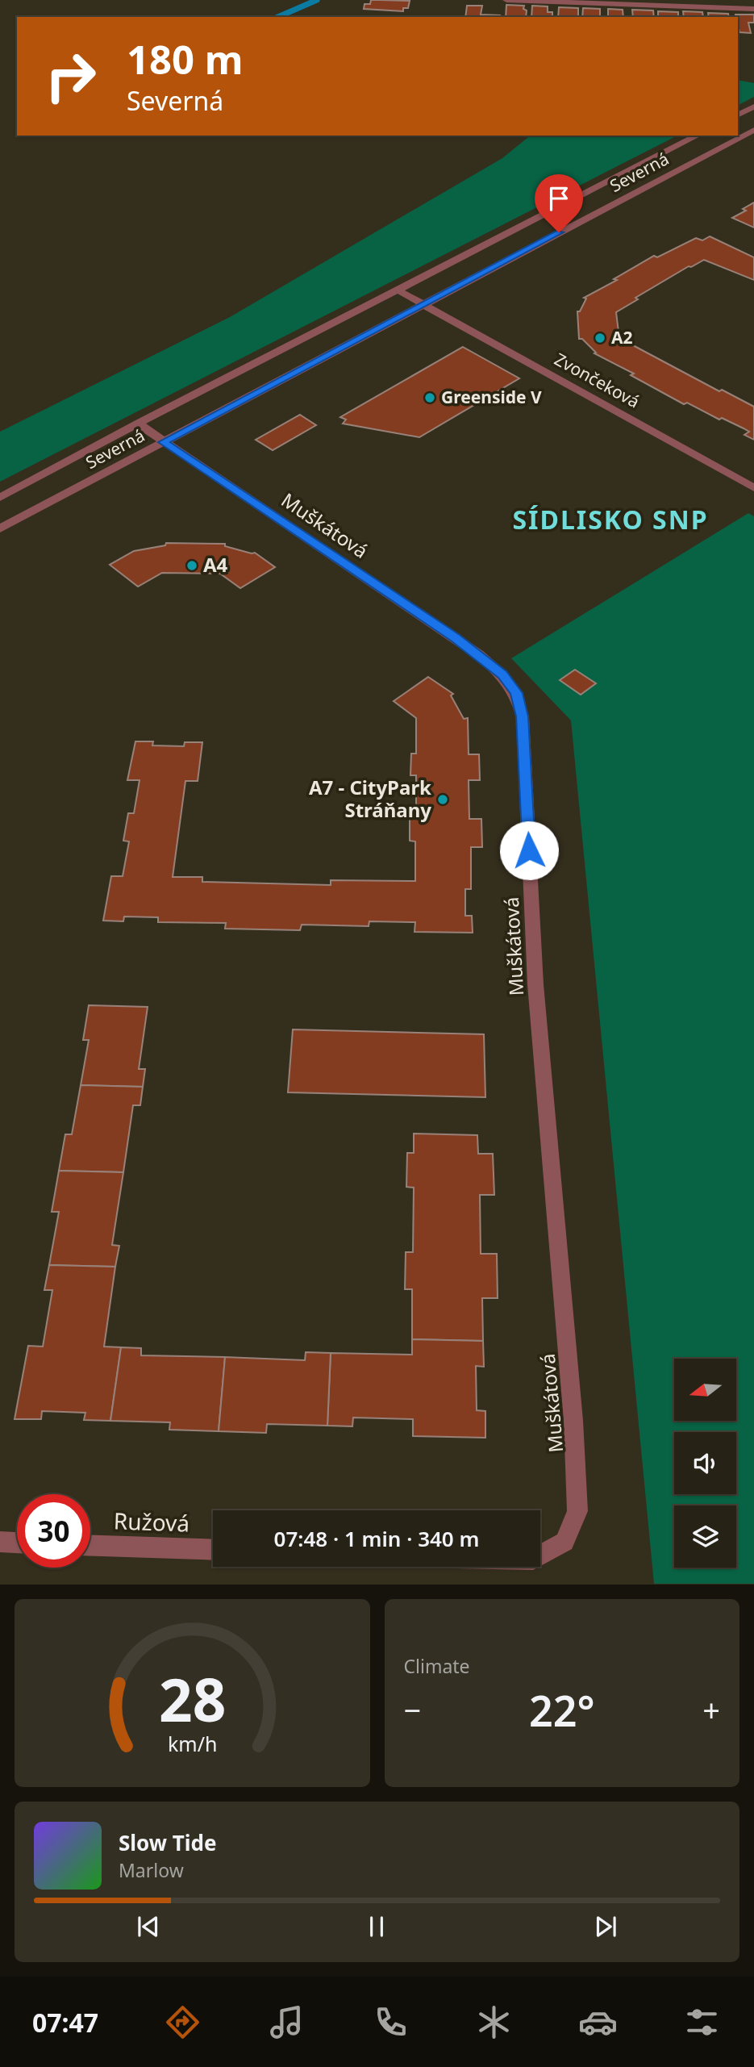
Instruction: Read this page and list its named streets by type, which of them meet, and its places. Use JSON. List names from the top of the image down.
{
  "streets": {
    "street": [
      "Severná",
      "Zvončeková",
      "Muškátová",
      "Ružová"
    ]
  },
  "crossings": [
    ["Severná", "Zvončeková"],
    ["Severná", "Muškátová"]
  ],
  "districts": ["SÍDLISKO SNP"],
  "places": [
    "A2",
    "Greenside V",
    "A4",
    "A7 - CityPark Stráňany"
  ],
  "north": "left",
  "page": {
    "turn": ["180 m", "Severná"],
    "limit": "30",
    "trip": "07:48 · 1 min · 340 m",
    "tile": "Climate",
    "heat": ["−", "22°", "+"],
    "song": ["Slow Tide", "Marlow"],
    "tabs": "07:47",
    "gauge": ["28", "km/h"]
  }
}
